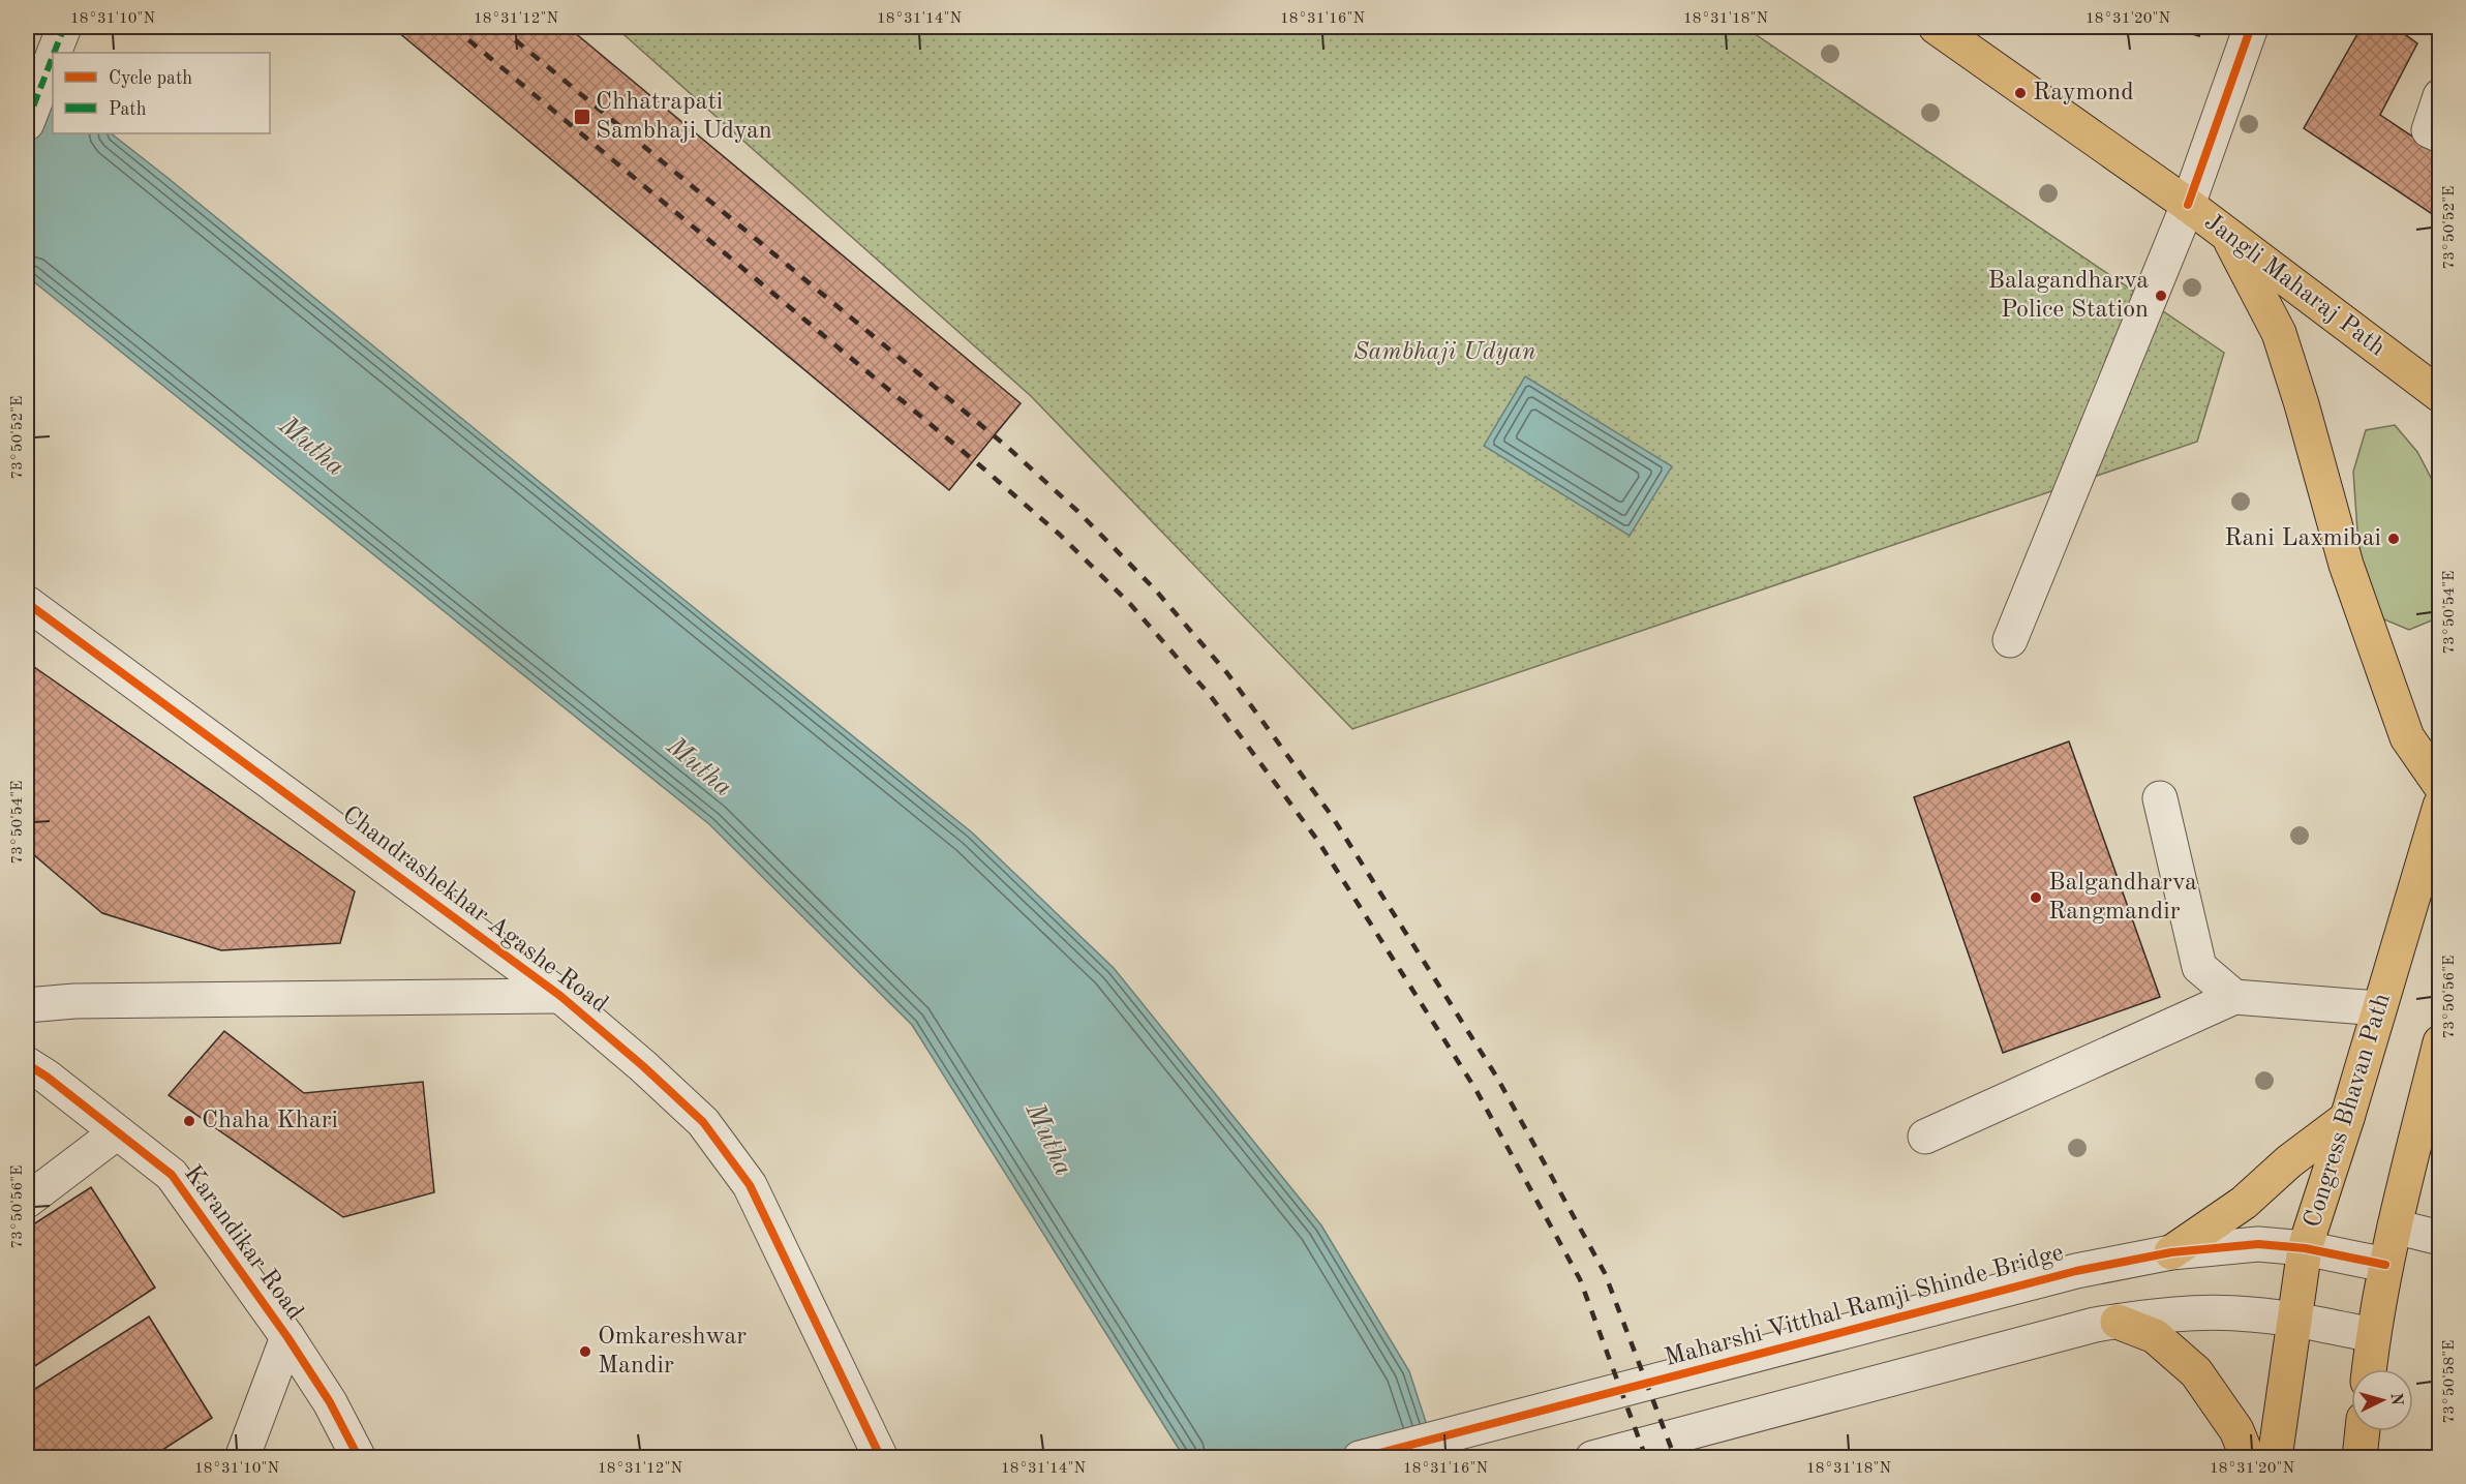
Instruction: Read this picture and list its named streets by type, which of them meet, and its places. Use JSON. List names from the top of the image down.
{
  "streets": {
    "main road": ["Jangli Maharaj Path", "Congress Bhavan Path"],
    "street": ["Chandrashekhar Agashe Road", "Karandikar Road", "Maharshi Vitthal Ramji Shinde Bridge"]
  },
  "crossings": [
    ["Congress Bhavan Path", "Maharshi Vitthal Ramji Shinde Bridge"]
  ],
  "water": ["Mutha"],
  "parks": ["Sambhaji Udyan"],
  "places": {
    "other": [
      "Raymond",
      "Balagandharva Police Station",
      "Rani Laxmibai",
      "Balgandharva Rangmandir",
      "Chaha Khari",
      "Omkareshwar Mandir"
    ],
    "transit": ["Chhatrapati Sambhaji Udyan"]
  },
  "legend": ["Cycle path", "Path"],
  "north": "right",
  "coordinates": [
    "18°31'10\"N",
    "18°31'12\"N",
    "18°31'14\"N",
    "18°31'16\"N",
    "18°31'18\"N",
    "18°31'20\"N",
    "73°50'52\"E",
    "73°50'54\"E",
    "73°50'56\"E",
    "73°50'58\"E"
  ]
}
